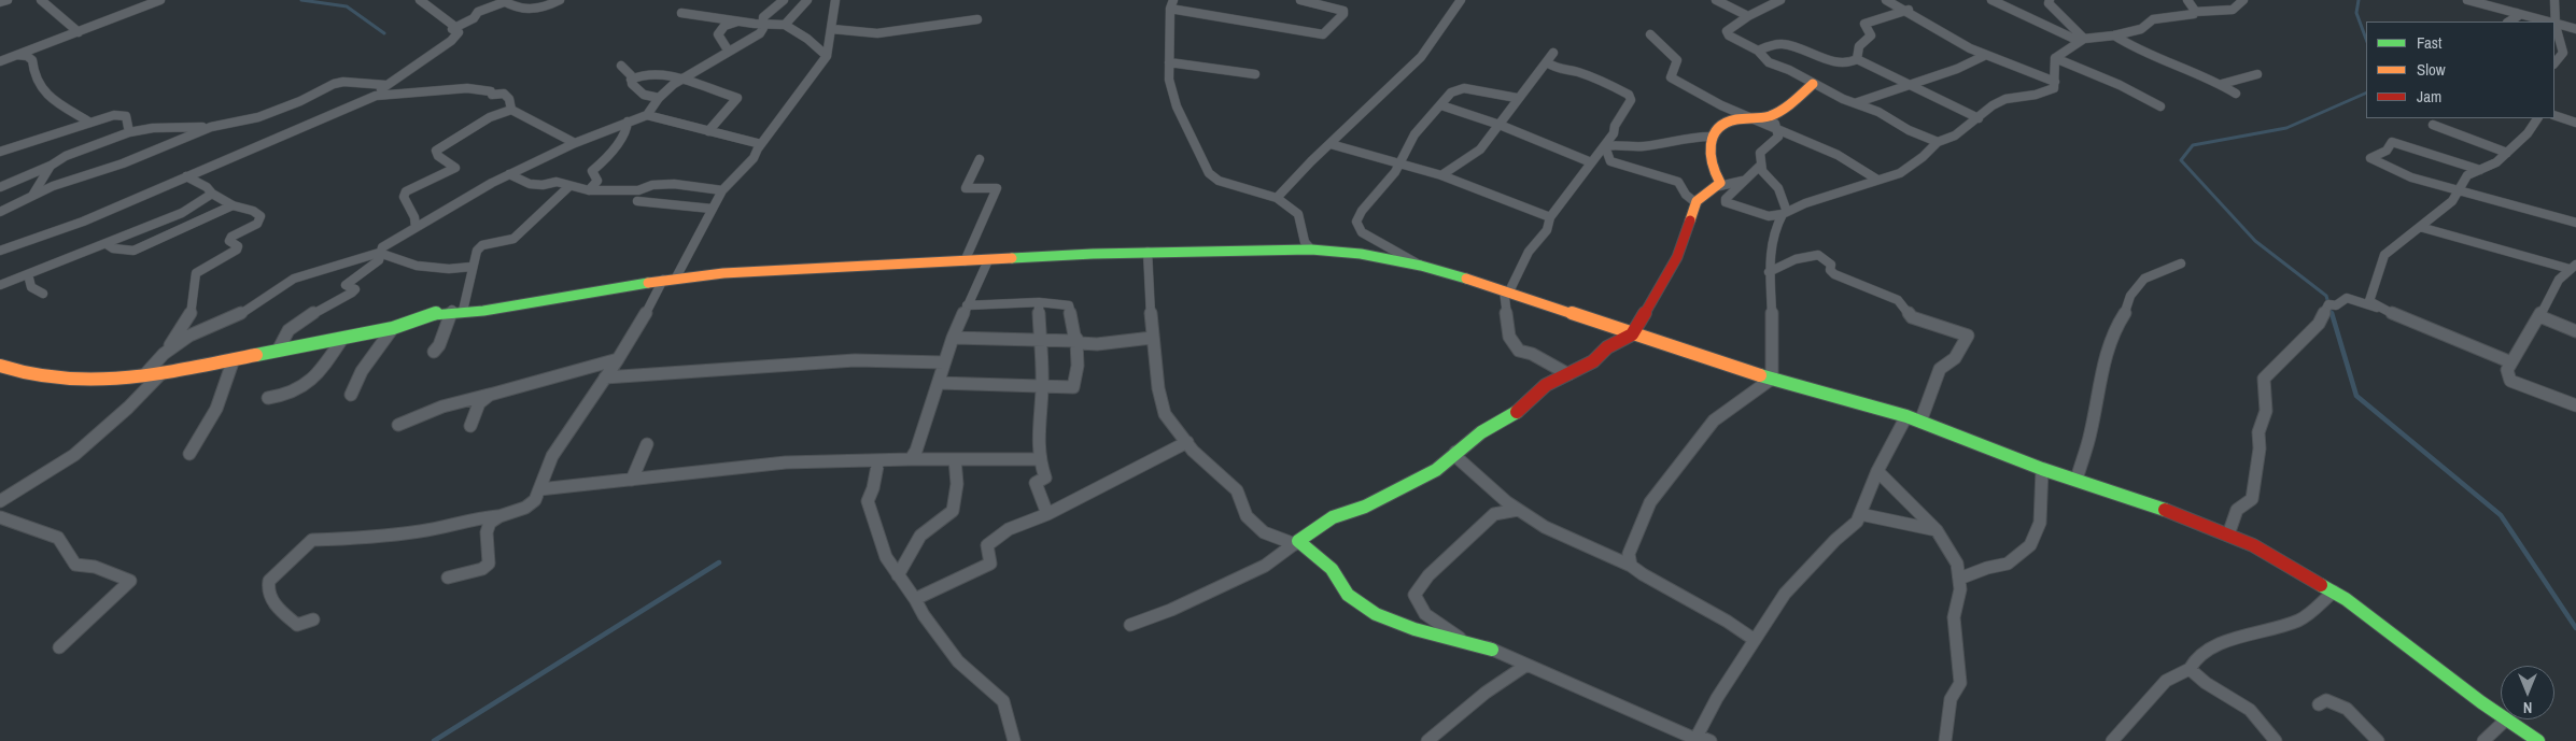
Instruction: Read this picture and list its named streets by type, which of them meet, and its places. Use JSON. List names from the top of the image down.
{
  "legend": ["Fast", "Slow", "Jam"],
  "north": "bottom"
}
